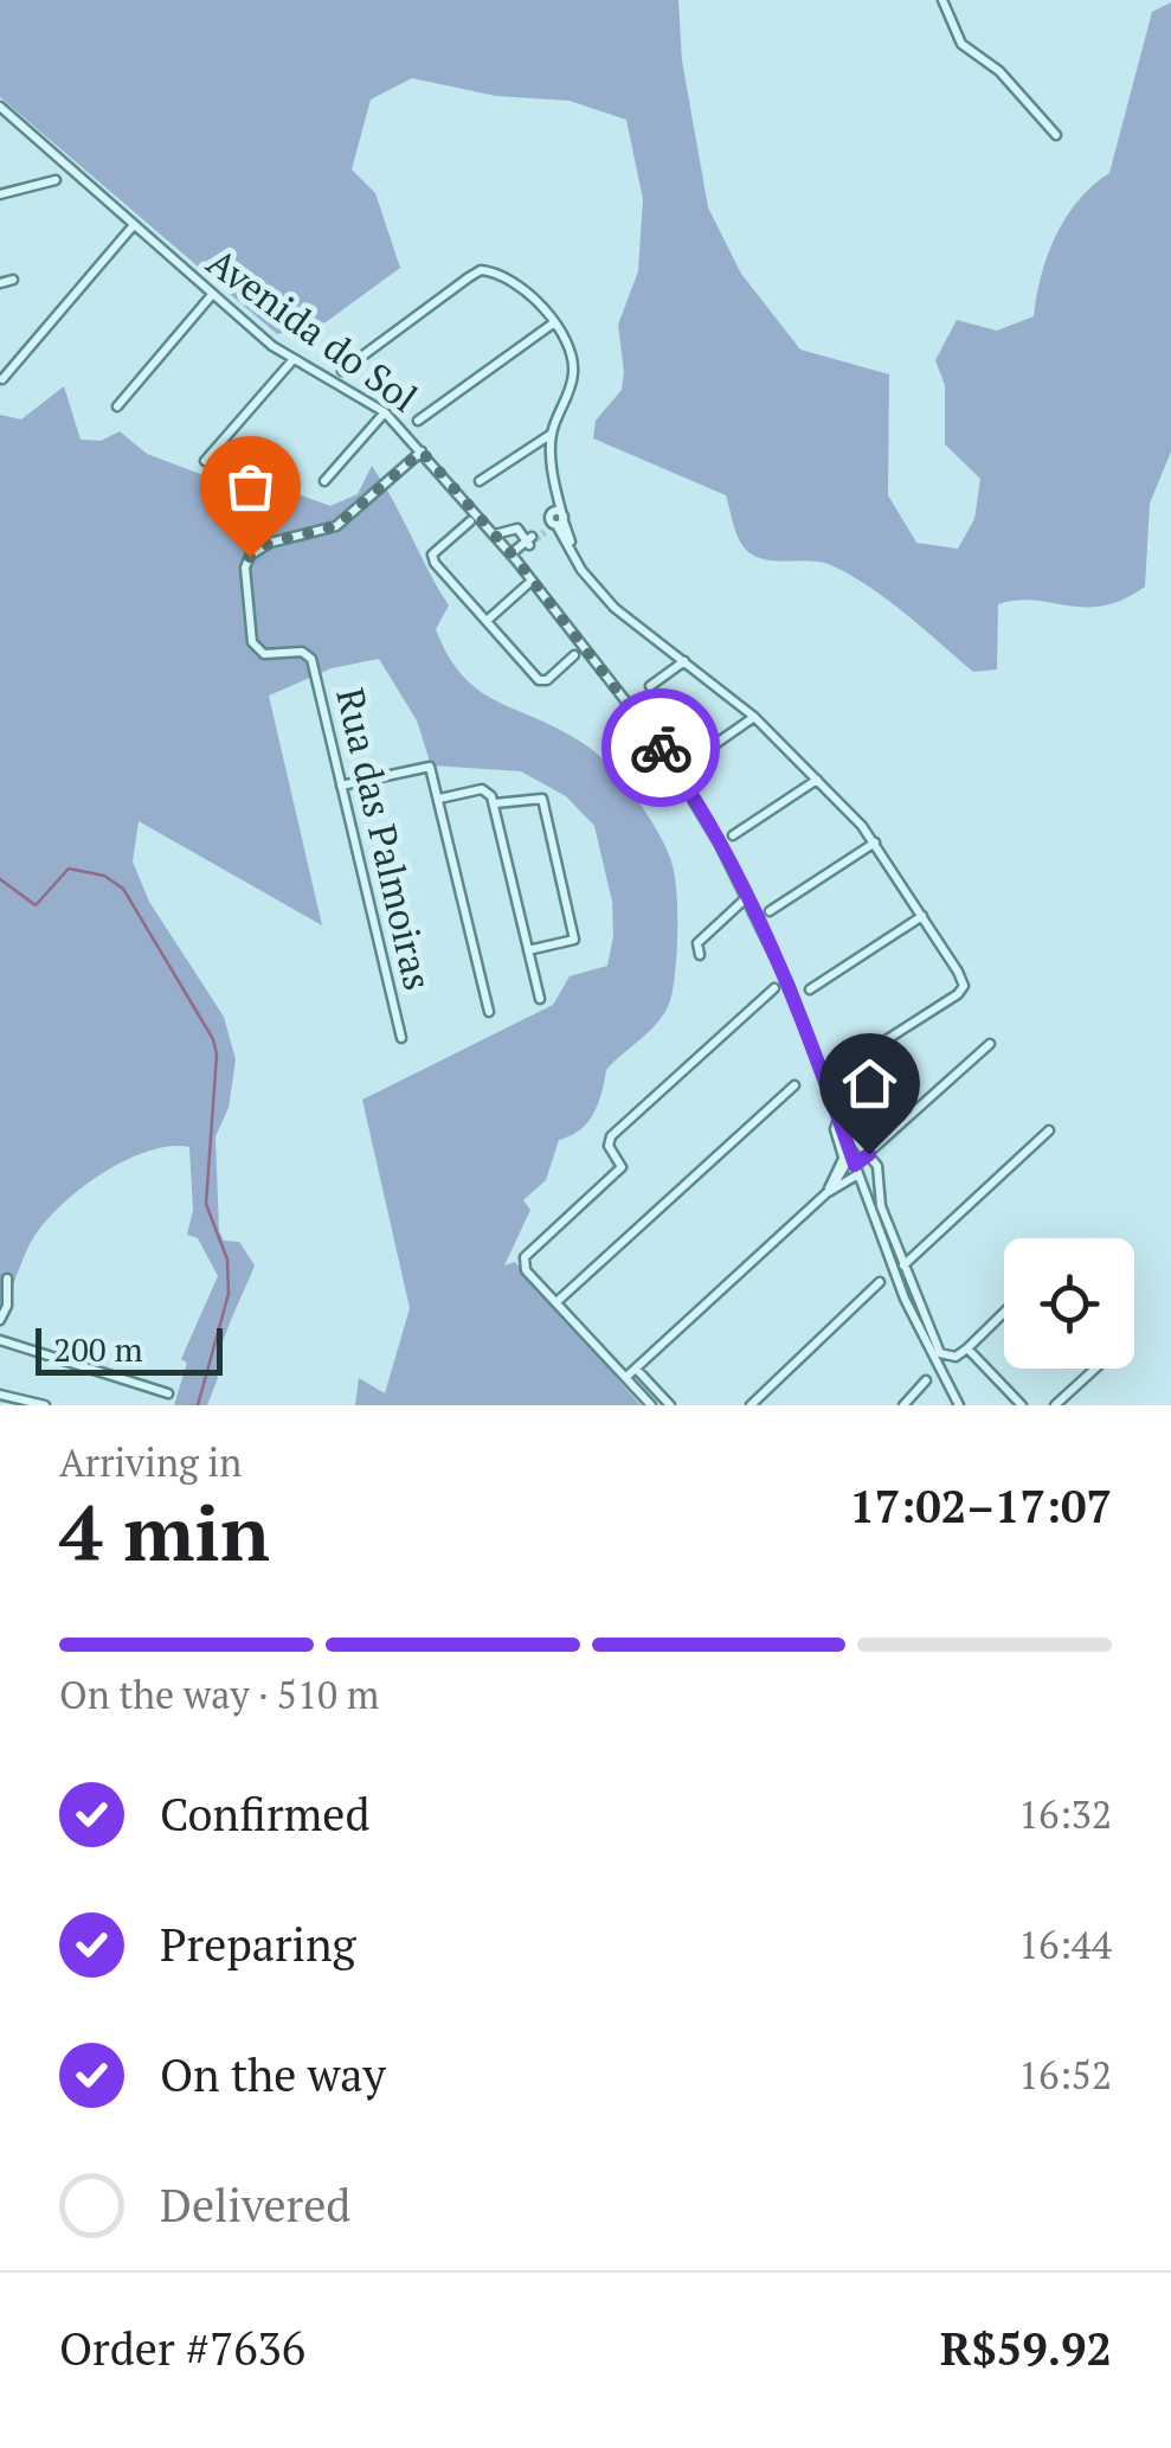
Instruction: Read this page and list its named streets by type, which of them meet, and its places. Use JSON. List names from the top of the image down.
{
  "streets": {
    "street": ["Avenida do Sol", "Rua das Palmoiras"]
  },
  "crossings": [
    ["Avenida do Sol", "Rua das Palmoiras"]
  ],
  "scale_bar": "200 m",
  "page": {
    "scale": "200 m",
    "heading": ["4 min", "Arriving in", "17:02–17:07"],
    "panel": ["Order #7636", "R$59.92"],
    "bar": "On the way · 510 m",
    "list": [
      ["Confirmed", "16:32"],
      ["Preparing", "16:44"],
      ["On the way", "16:52"],
      "Delivered"
    ]
  }
}
